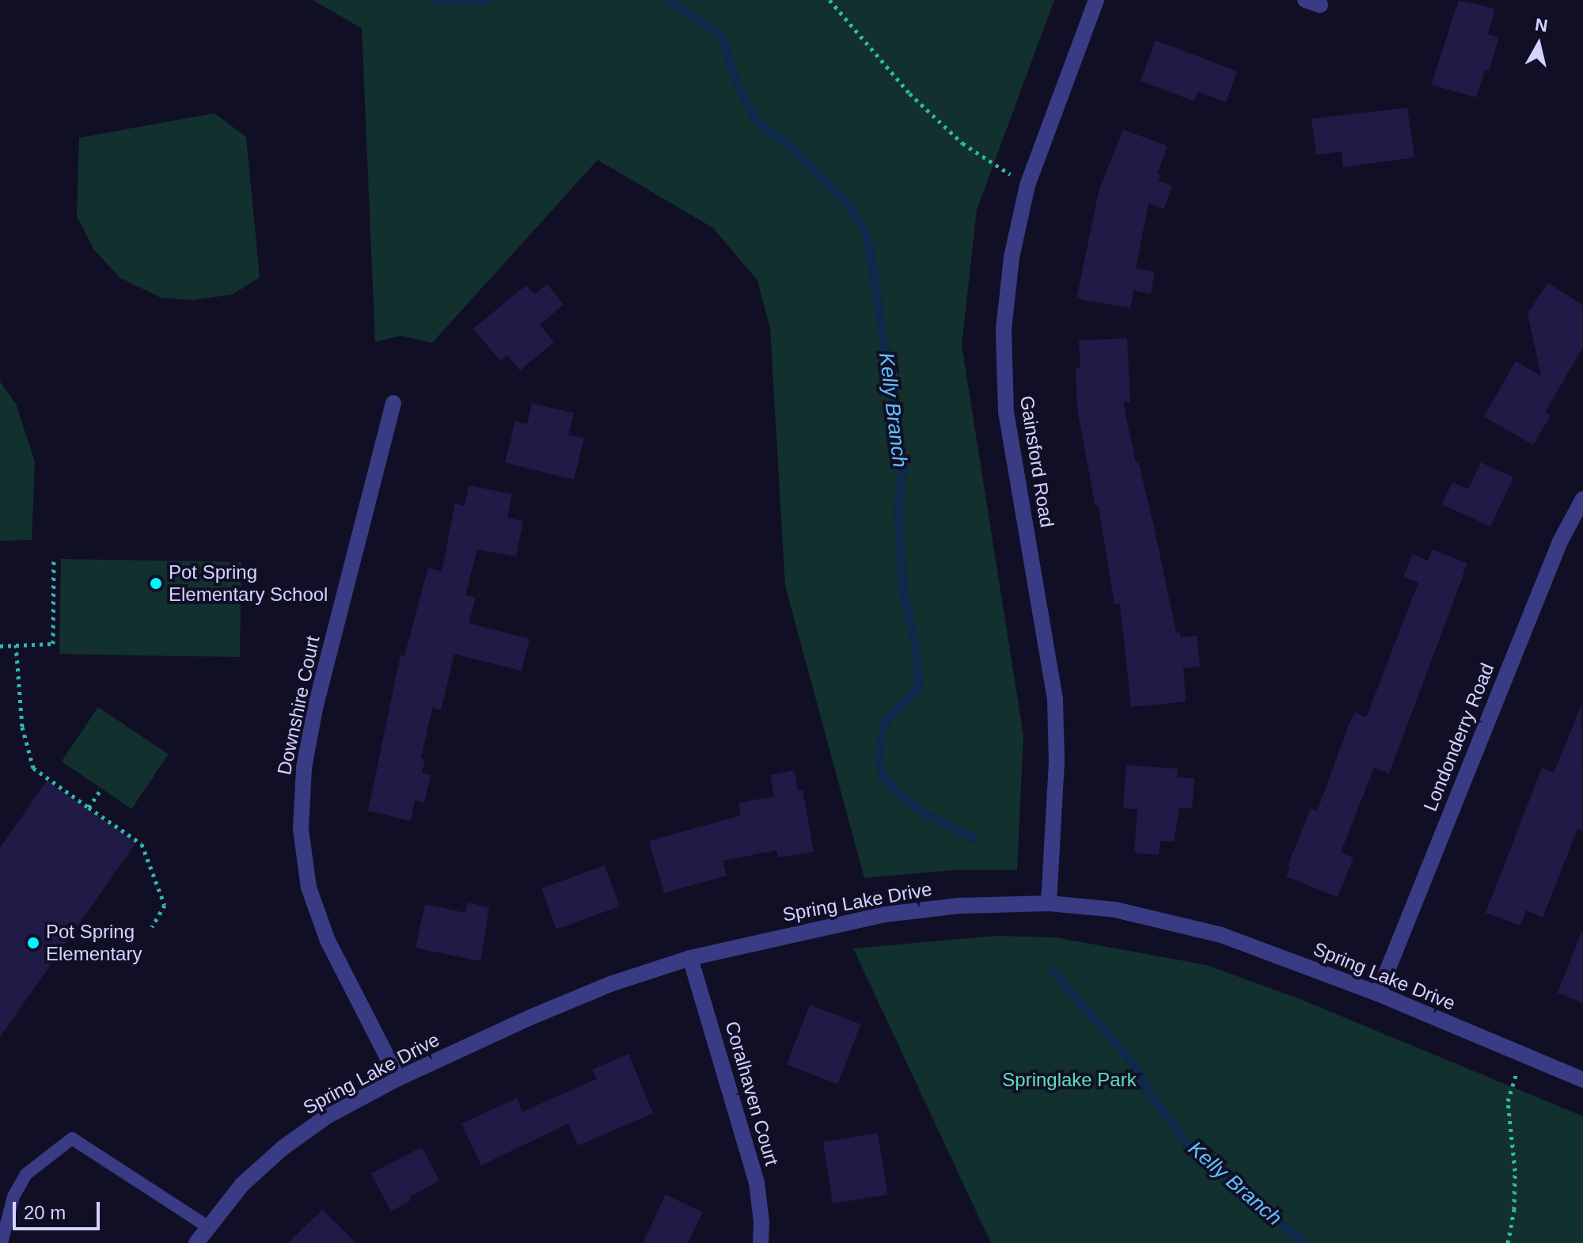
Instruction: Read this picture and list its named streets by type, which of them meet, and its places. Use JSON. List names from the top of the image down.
{
  "streets": {
    "street": [
      "Gainsford Road",
      "Downshire Court",
      "Londonderry Road",
      "Spring Lake Drive",
      "Coralhaven Court"
    ]
  },
  "crossings": [
    ["Gainsford Road", "Spring Lake Drive"],
    ["Downshire Court", "Spring Lake Drive"],
    ["Londonderry Road", "Spring Lake Drive"],
    ["Spring Lake Drive", "Coralhaven Court"]
  ],
  "water": ["Kelly Branch"],
  "parks": ["Springlake Park"],
  "places": ["Pot Spring Elementary School", "Pot Spring Elementary"],
  "scale_bar": "20 m",
  "north": "top"
}
